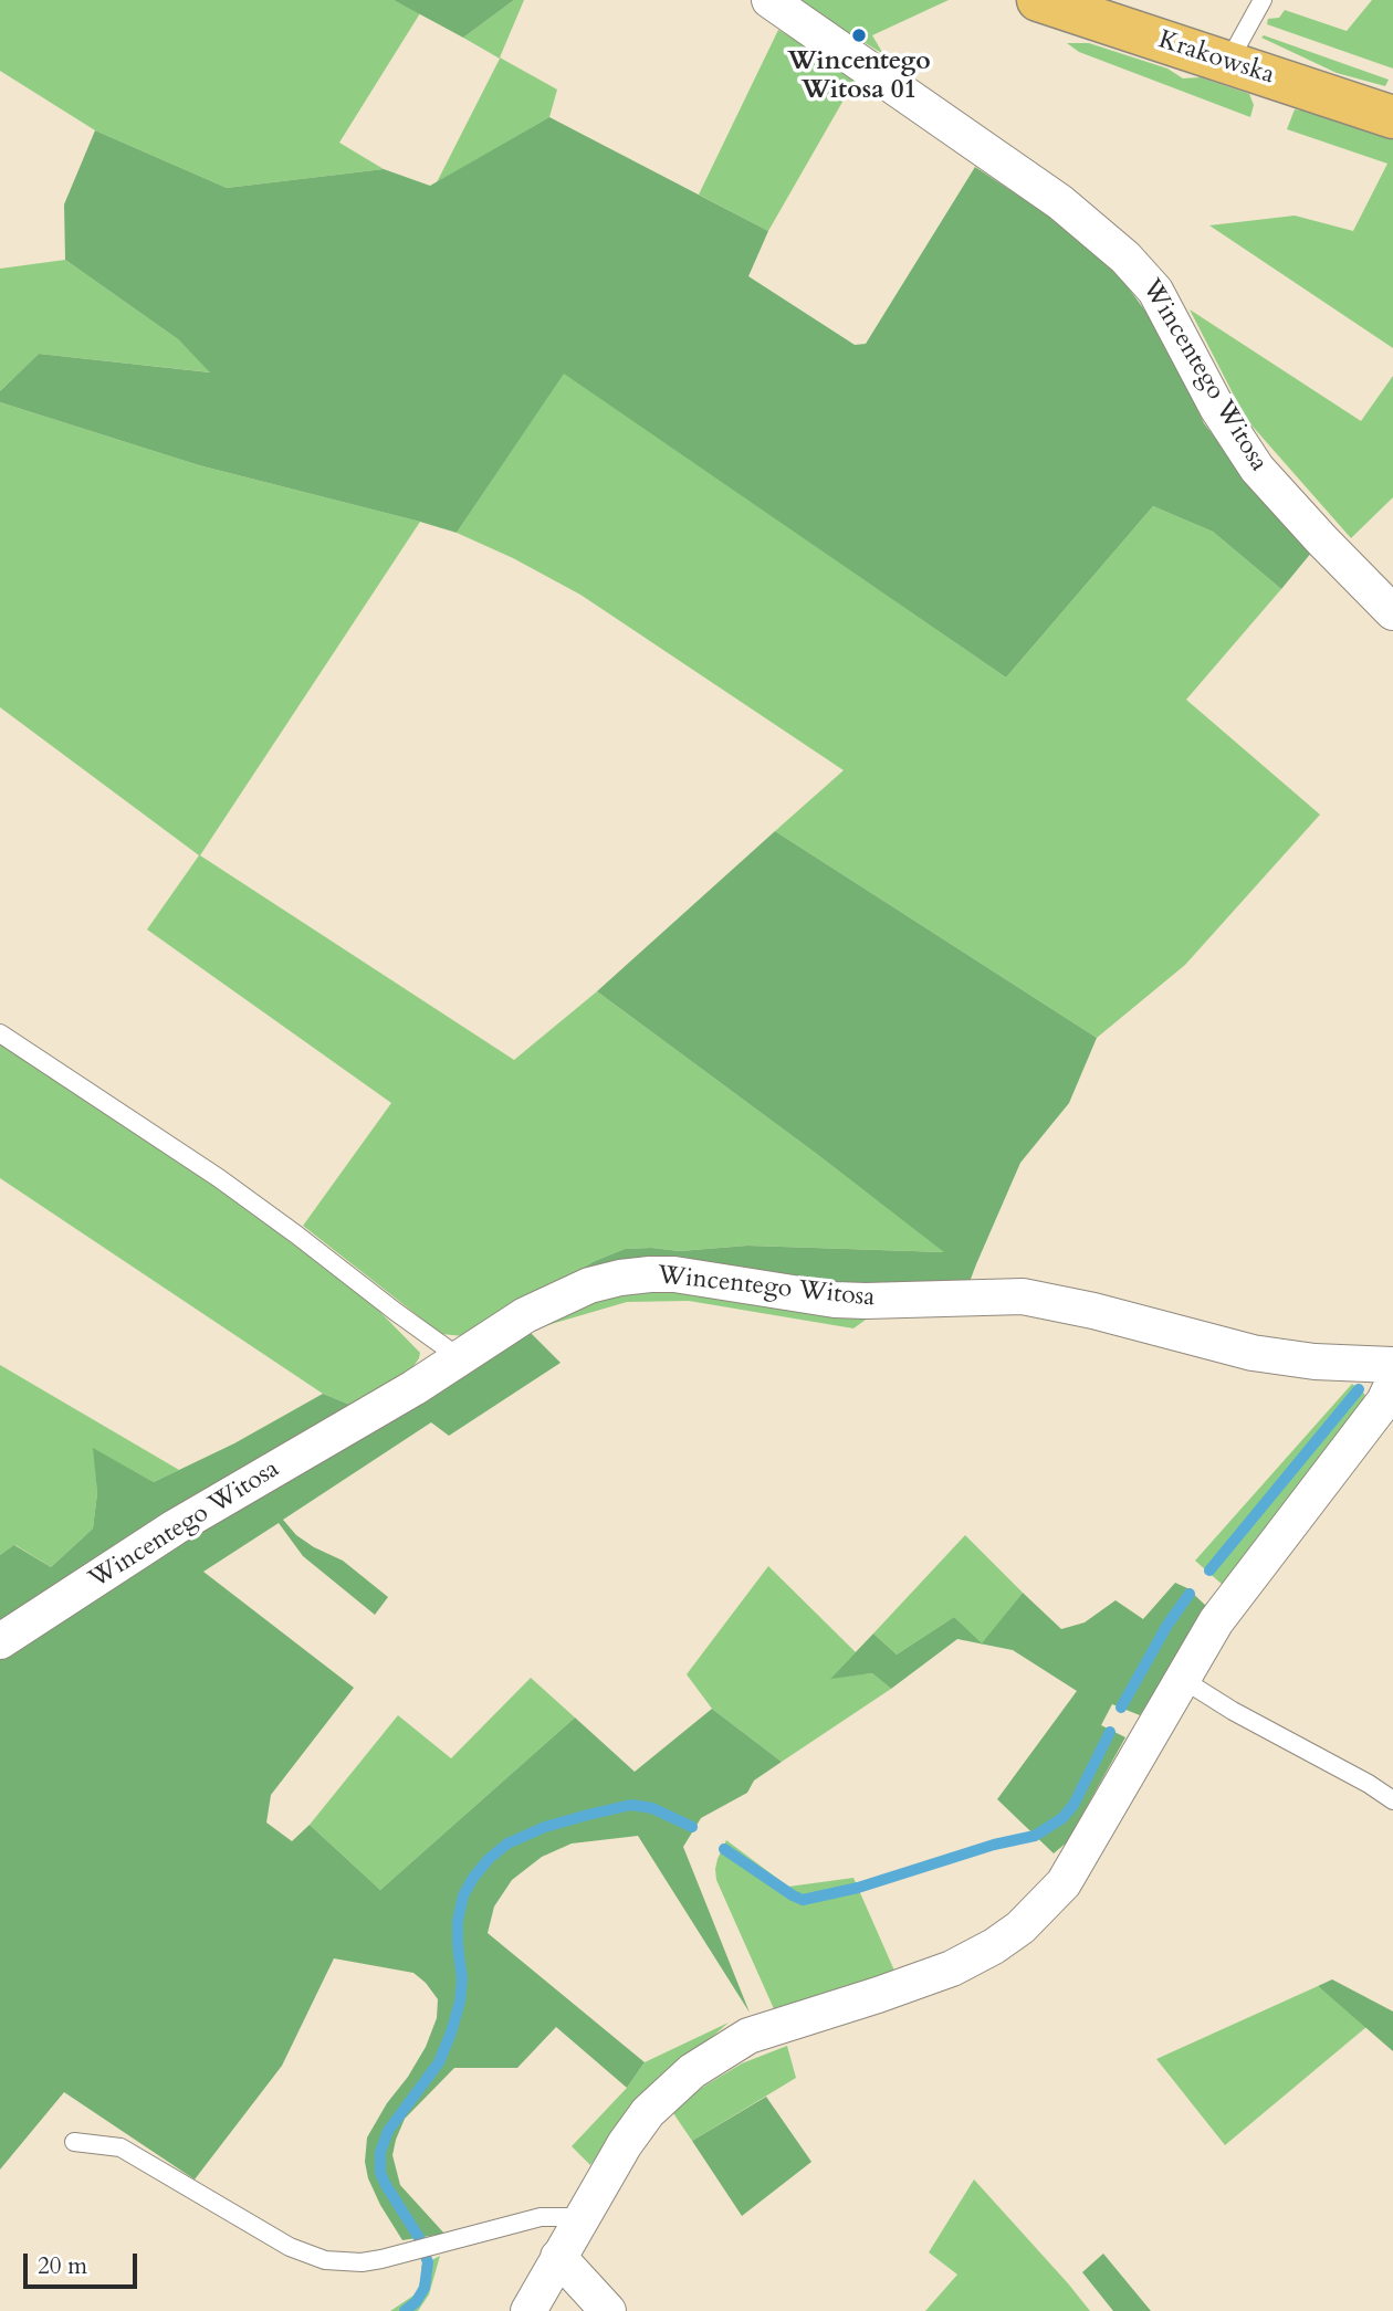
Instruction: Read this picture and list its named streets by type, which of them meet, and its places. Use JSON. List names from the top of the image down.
{
  "streets": {
    "main road": ["Krakowska"],
    "street": ["Wincentego Witosa"]
  },
  "places": ["Wincentego Witosa 01"],
  "scale_bar": "20 m"
}
